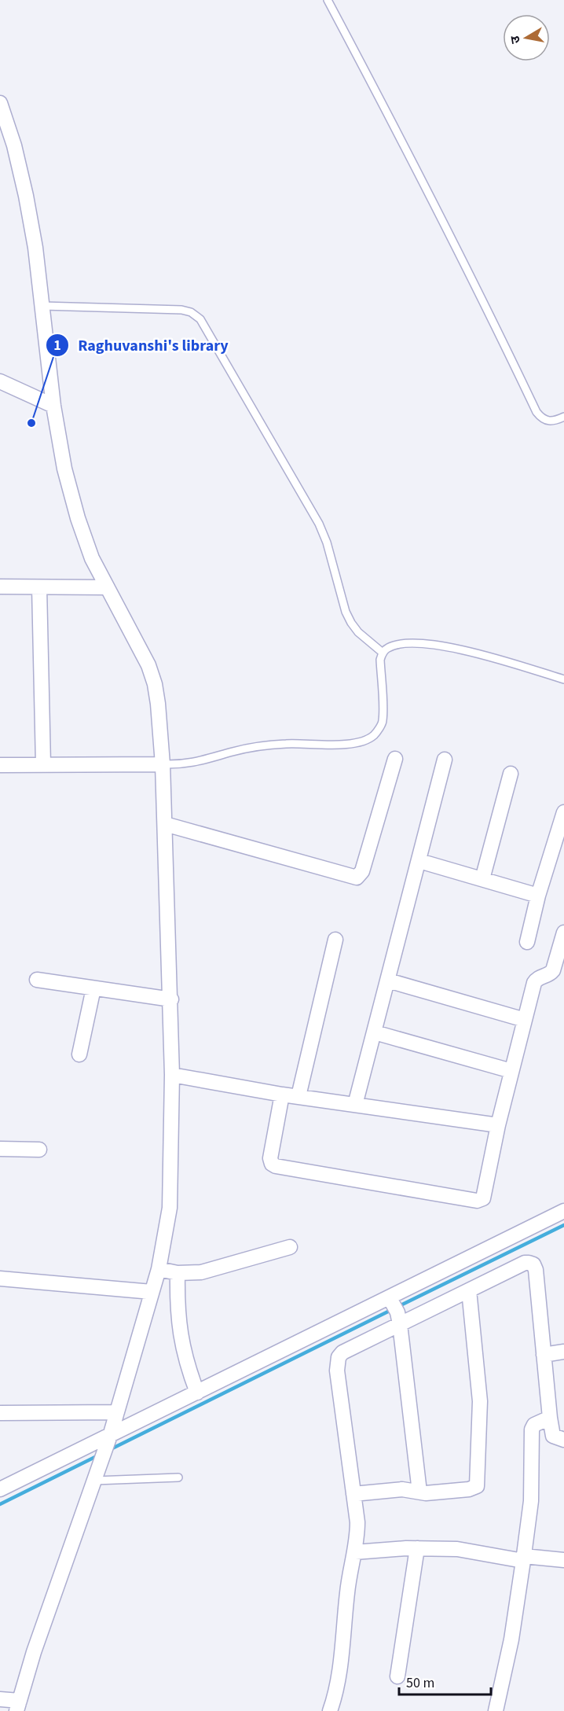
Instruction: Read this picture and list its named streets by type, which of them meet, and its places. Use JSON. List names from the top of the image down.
{
  "places": ["Raghuvanshi's library"],
  "scale_bar": "50 m",
  "north": "left"
}
